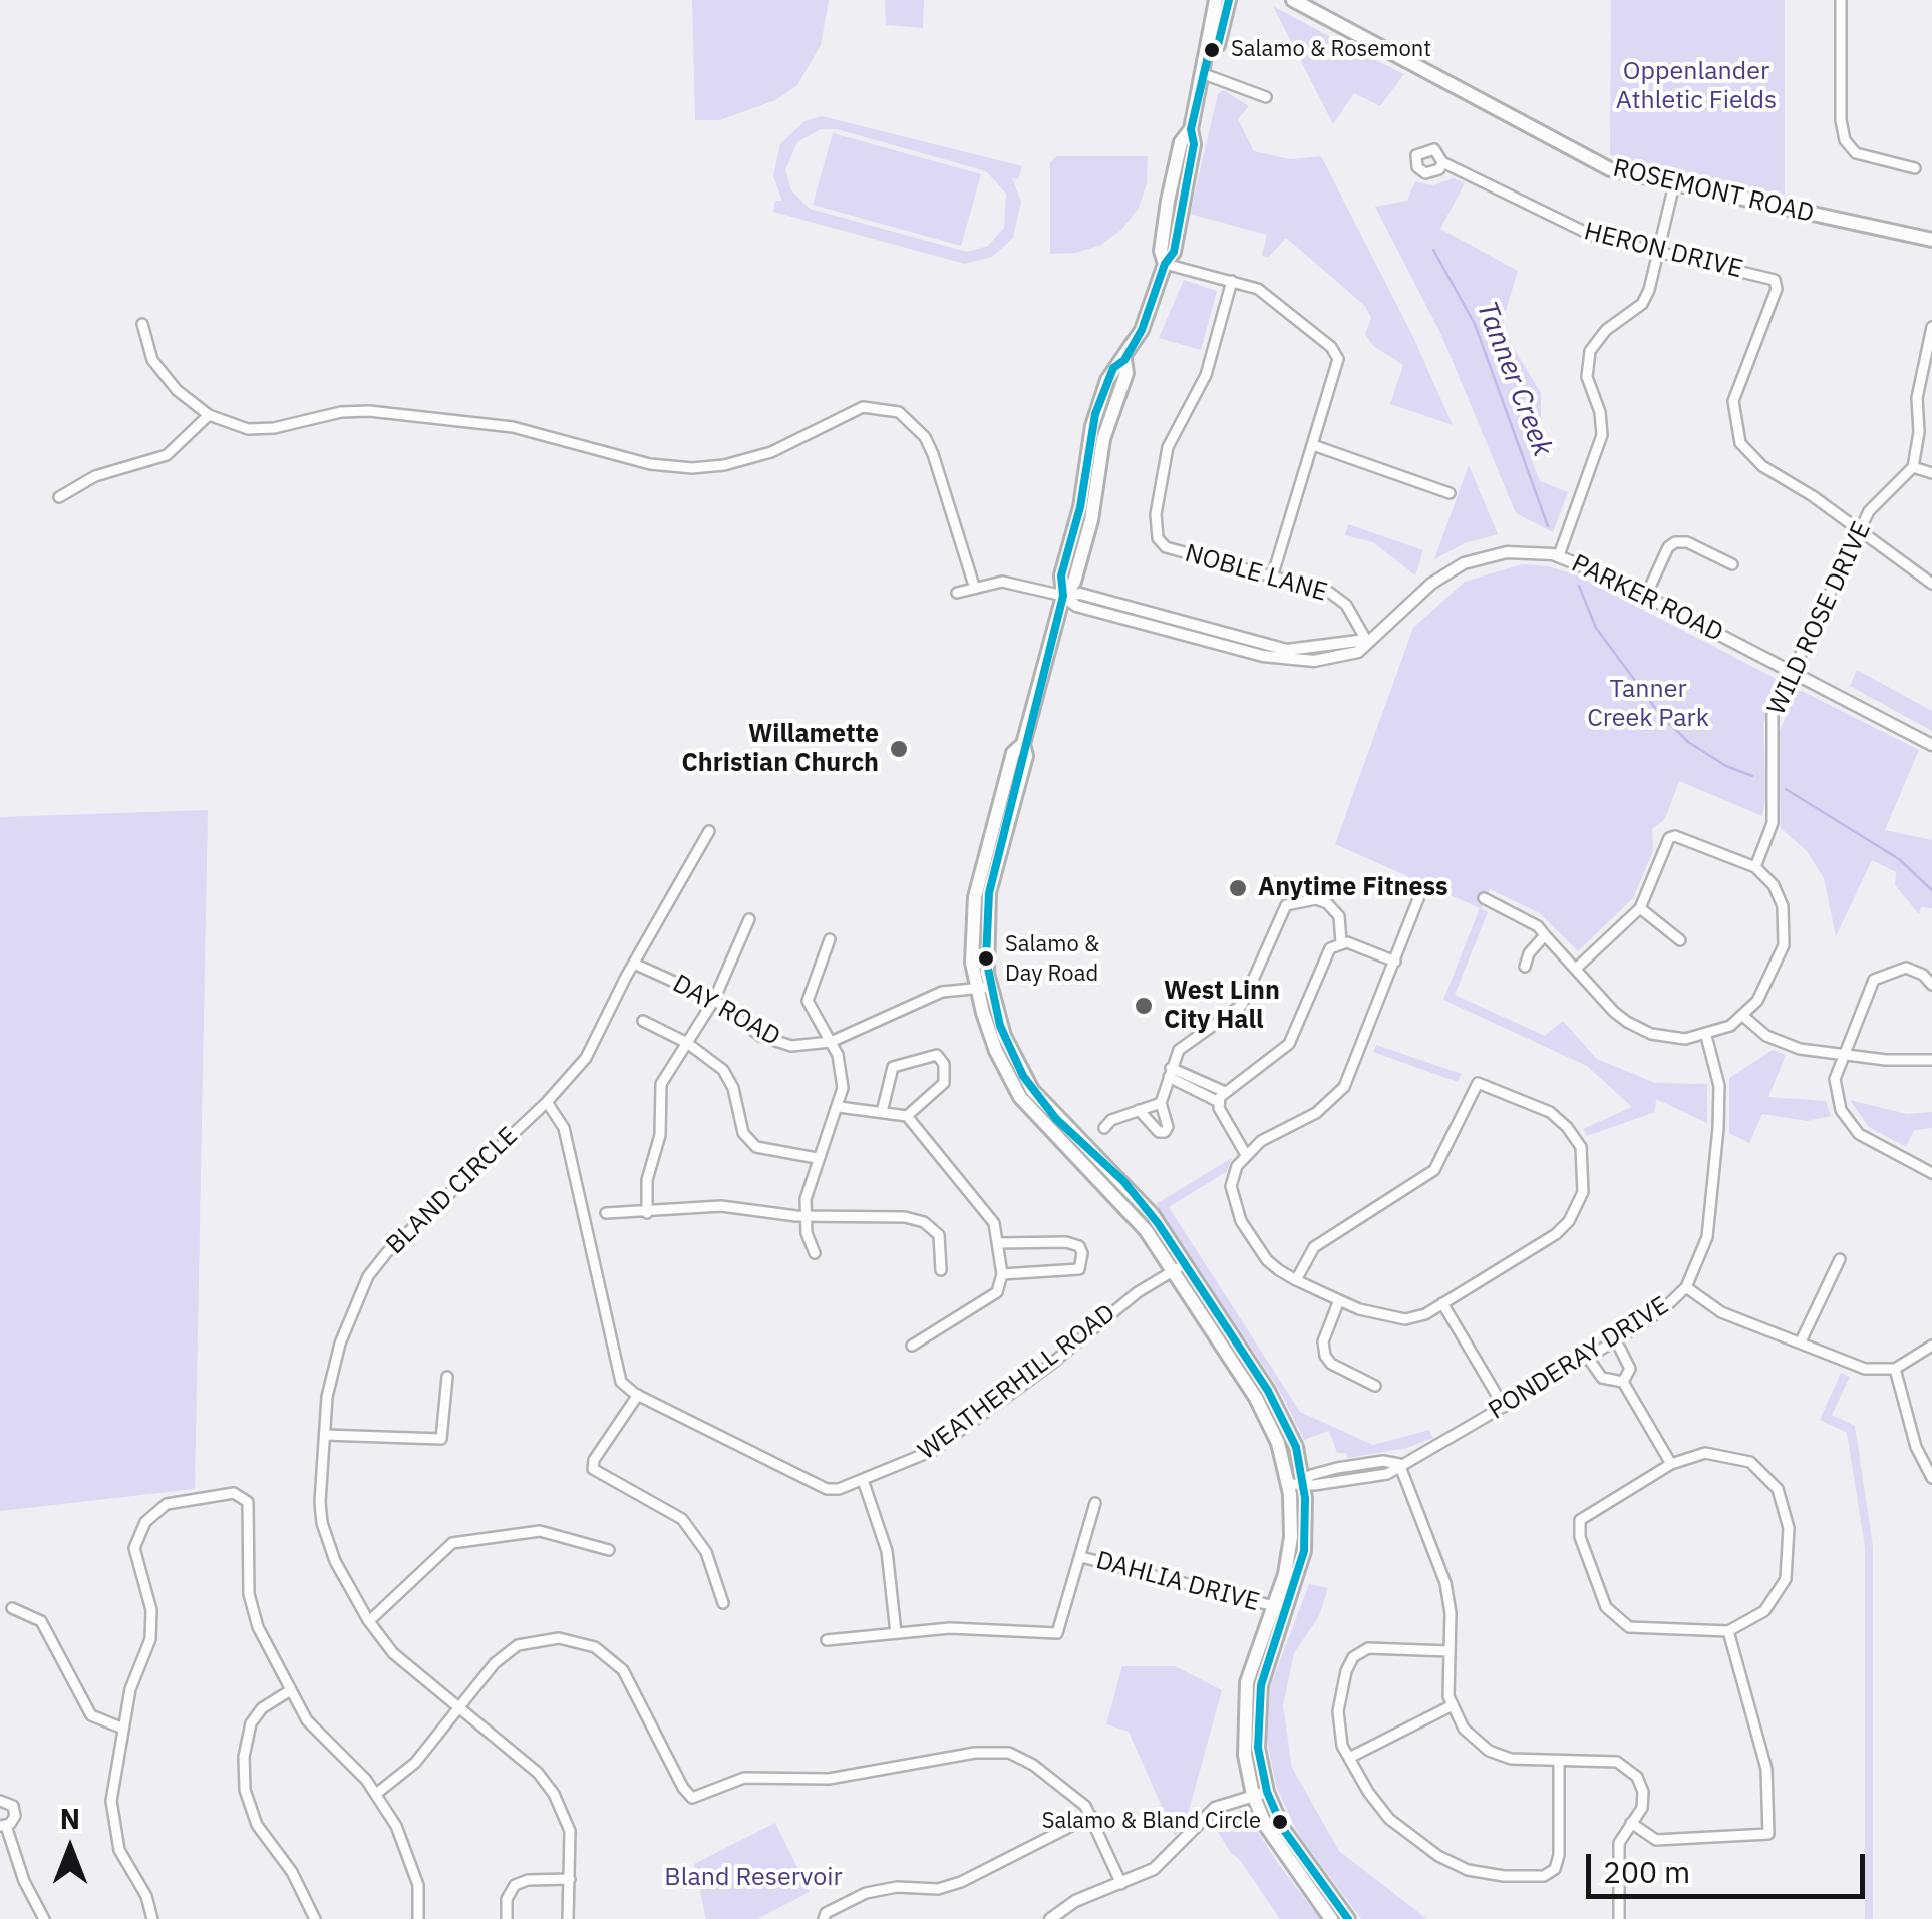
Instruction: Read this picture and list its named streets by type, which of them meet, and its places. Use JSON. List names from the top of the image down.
{
  "streets": {
    "main road": ["ROSEMONT ROAD"],
    "street": [
      "HERON DRIVE",
      "NOBLE LANE",
      "PARKER ROAD",
      "WILD ROSE DRIVE",
      "DAY ROAD",
      "BLAND CIRCLE",
      "PONDERAY DRIVE",
      "WEATHERHILL ROAD",
      "DAHLIA DRIVE"
    ]
  },
  "crossings": [
    ["HERON DRIVE", "WILD ROSE DRIVE"],
    ["NOBLE LANE", "PARKER ROAD"],
    ["PARKER ROAD", "WILD ROSE DRIVE"],
    ["DAY ROAD", "BLAND CIRCLE"]
  ],
  "water": ["Tanner Creek"],
  "parks": ["Oppenlander Athletic Fields", "Tanner Creek Park", "Bland Reservoir"],
  "places": [
    "Salamo & Rosemont",
    "Willamette Christian Church",
    "Anytime Fitness",
    "Salamo & Day Road",
    "West Linn City Hall",
    "Salamo & Bland Circle"
  ],
  "scale_bar": "200 m",
  "north": "top"
}
